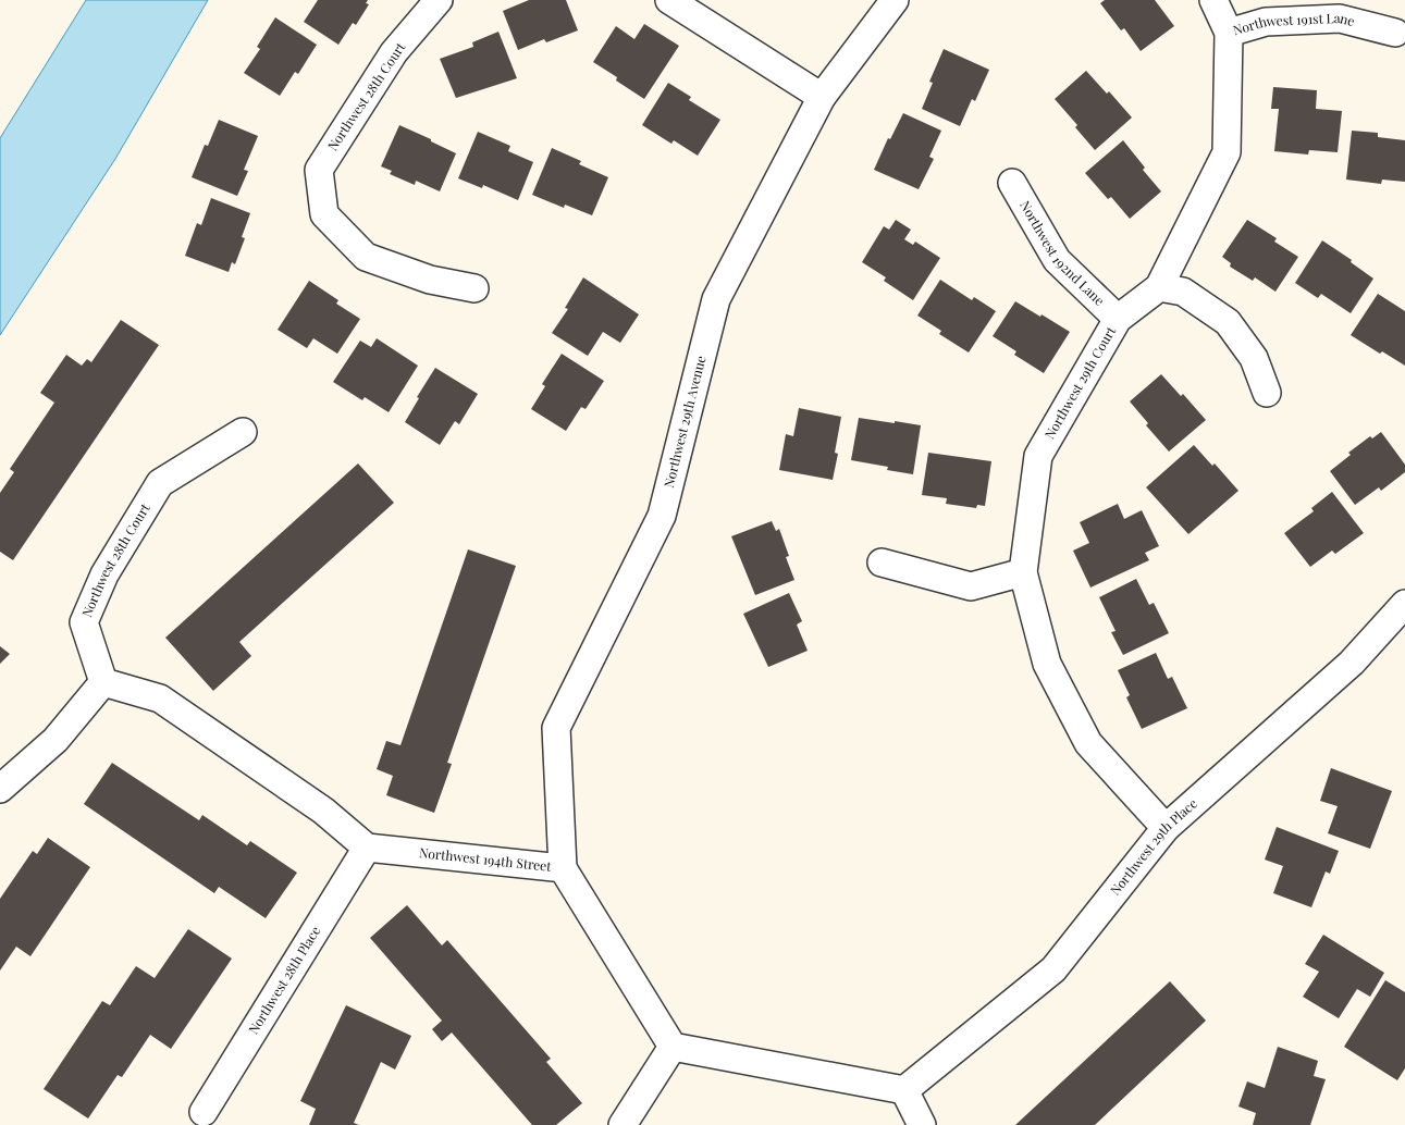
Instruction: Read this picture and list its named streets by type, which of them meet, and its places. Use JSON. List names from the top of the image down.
{
  "streets": {
    "street": [
      "Northwest 191st Lane",
      "Northwest 28th Court",
      "Northwest 192nd Lane",
      "Northwest 29th Court",
      "Northwest 29th Avenue",
      "Northwest 29th Place",
      "Northwest 194th Street",
      "Northwest 28th Place"
    ]
  },
  "crossings": [
    ["Northwest 191st Lane", "Northwest 29th Court"],
    ["Northwest 192nd Lane", "Northwest 29th Court"],
    ["Northwest 29th Avenue", "Northwest 194th Street"],
    ["Northwest 194th Street", "Northwest 28th Place"]
  ]
}
